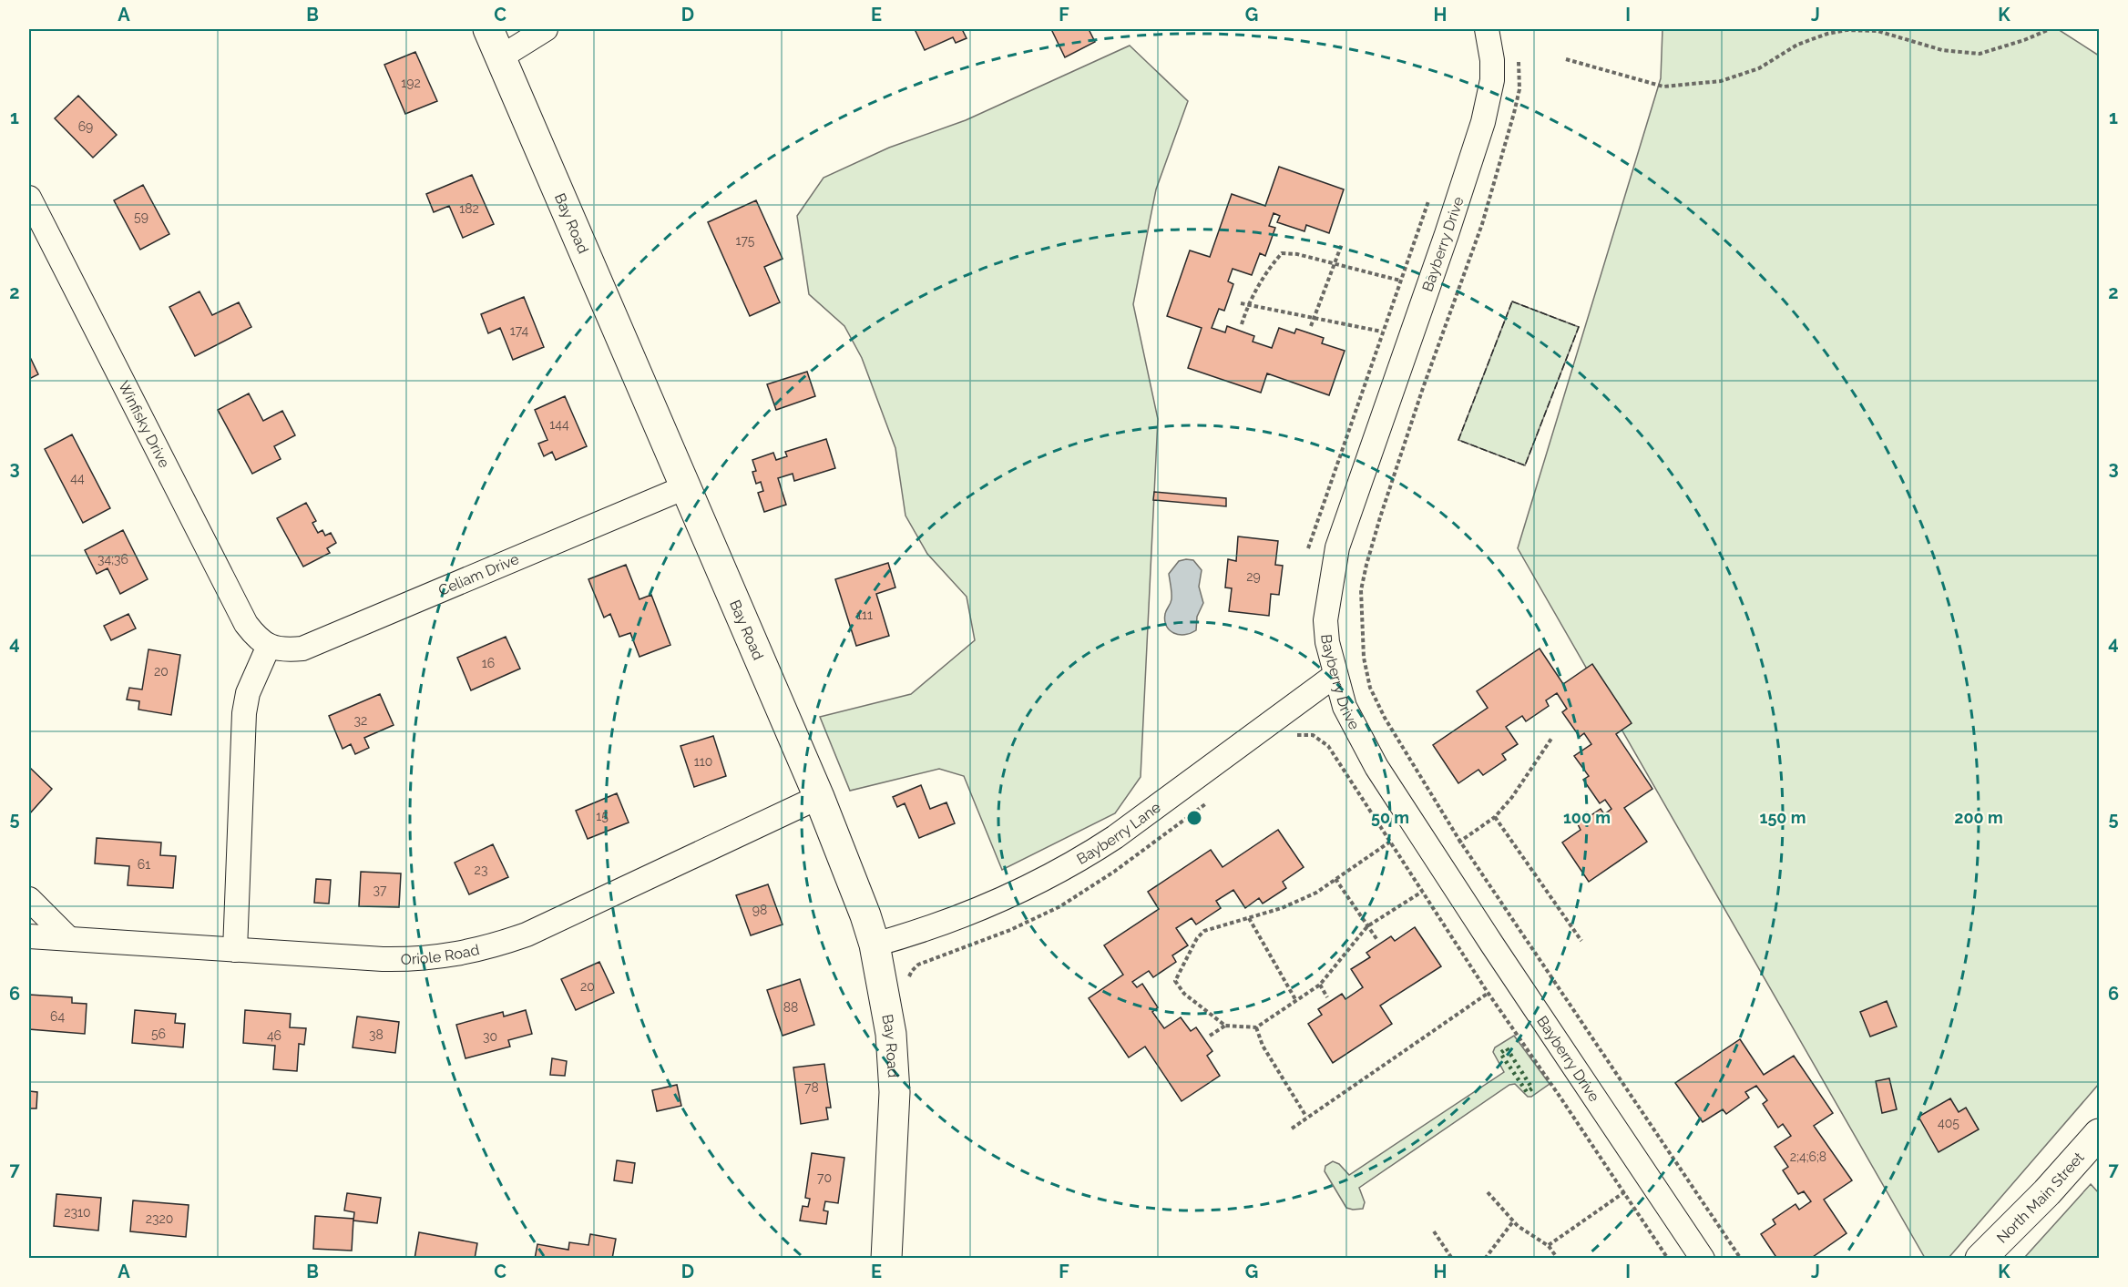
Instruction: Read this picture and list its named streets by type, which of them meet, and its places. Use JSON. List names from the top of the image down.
{
  "streets": {
    "main road": ["Bay Road", "North Main Street"],
    "street": [
      "Bayberry Drive",
      "Winfisky Drive",
      "Celiam Drive",
      "Bayberry Lane",
      "Oriole Road"
    ]
  },
  "crossings": [
    ["Bay Road", "Celiam Drive"],
    ["Bay Road", "Bayberry Lane"],
    ["Bay Road", "Oriole Road"],
    ["Bayberry Drive", "Bayberry Lane"],
    ["Winfisky Drive", "Celiam Drive"]
  ],
  "house_numbers": [
    "192",
    "69",
    "182",
    "59",
    "175",
    "174",
    "144",
    "44",
    "34;36",
    "29",
    "111",
    "16",
    "20",
    "32",
    "110",
    "15",
    "61",
    "23",
    "37",
    "98",
    "20",
    "88",
    "64",
    "56",
    "38",
    "46",
    "30",
    "78",
    "405",
    "2;4;6;8",
    "70",
    "2310",
    "2320"
  ],
  "grid": {
    "columns": [
      "A",
      "B",
      "C",
      "D",
      "E",
      "F",
      "G",
      "H",
      "I",
      "J",
      "K"
    ],
    "rows": [
      "1",
      "2",
      "3",
      "4",
      "5",
      "6",
      "7"
    ]
  },
  "rings": [
    "50 m",
    "100 m",
    "150 m",
    "200 m"
  ]
}
